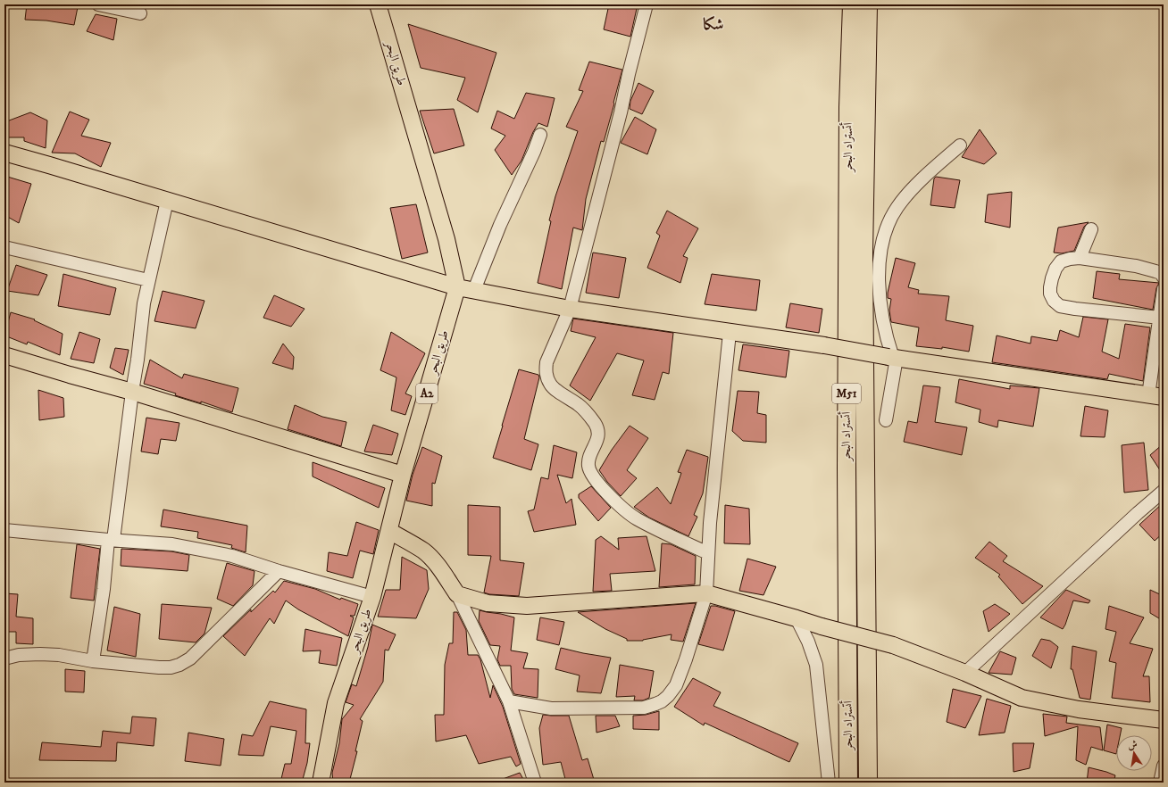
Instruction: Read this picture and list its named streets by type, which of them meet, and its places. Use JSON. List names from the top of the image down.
{
  "streets": {
    "highway": ["أتستراد البحر", "M51"],
    "main road": ["طريق البحر", "A2"]
  },
  "districts": ["شكا"],
  "north": "top"
}
